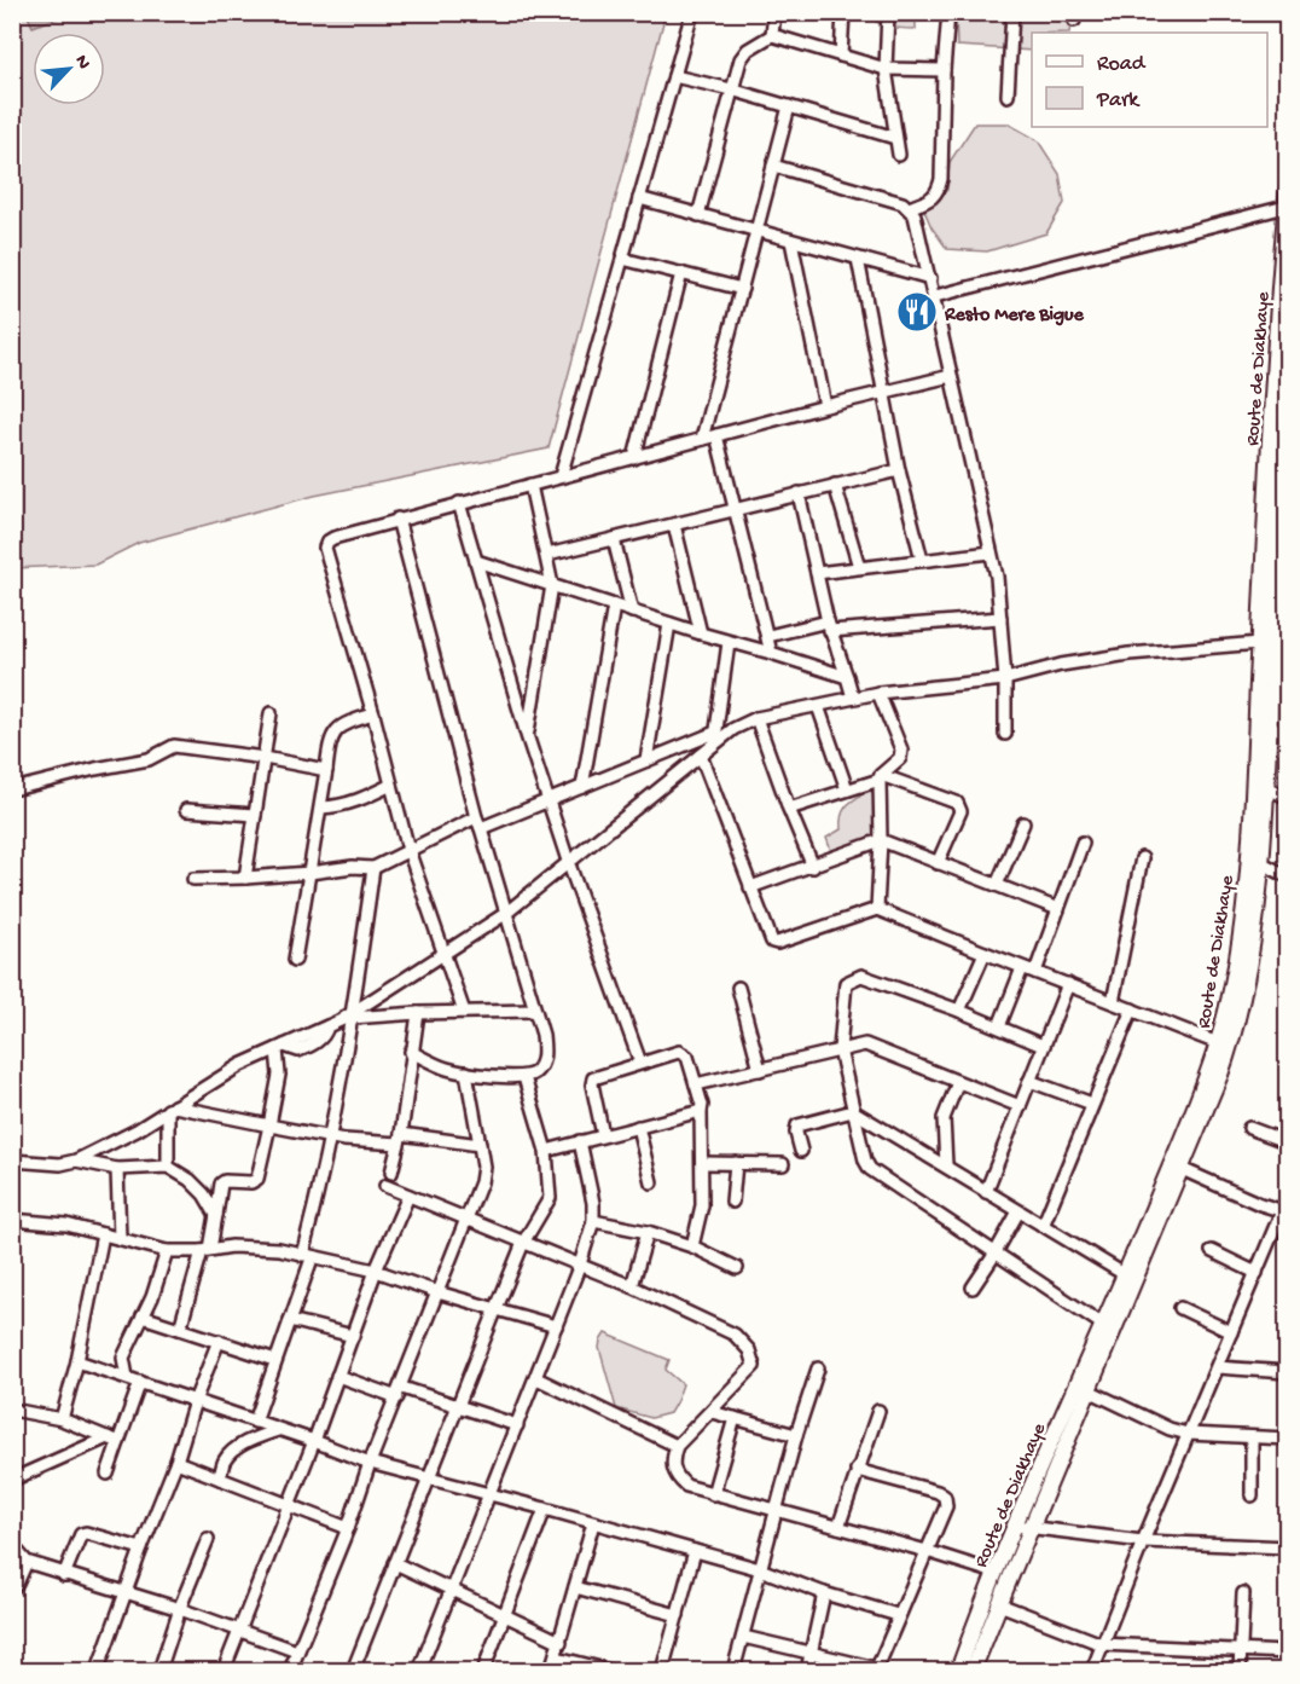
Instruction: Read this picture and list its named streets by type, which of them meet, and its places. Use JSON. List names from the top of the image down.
{
  "streets": {
    "main road": ["Route de Diakhaye"]
  },
  "places": {
    "restaurant": ["Resto Mere Bigue"]
  },
  "legend": ["Road", "Park"],
  "north": "top right"
}
